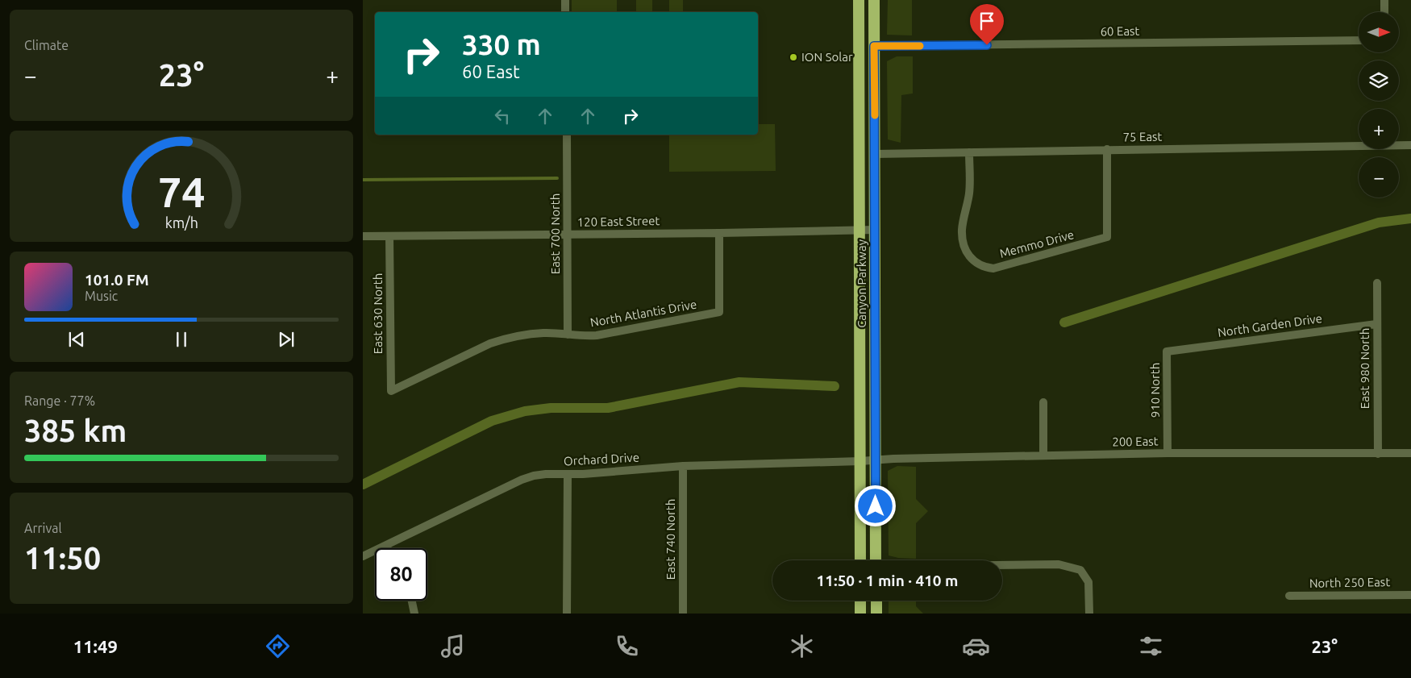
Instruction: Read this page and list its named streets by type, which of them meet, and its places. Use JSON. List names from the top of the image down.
{
  "streets": {
    "highway": ["Canyon Parkway"],
    "street": [
      "60 East",
      "75 East",
      "120 East Street",
      "East 700 North",
      "Memmo Drive",
      "East 630 North",
      "North Atlantis Drive",
      "North Garden Drive",
      "East 980 North",
      "910 North",
      "200 East",
      "Orchard Drive",
      "East 740 North",
      "North 250 East"
    ]
  },
  "crossings": [
    ["60 East", "Canyon Parkway"],
    ["75 East", "Memmo Drive"],
    ["75 East", "Canyon Parkway"],
    ["120 East Street", "East 700 North"],
    ["120 East Street", "Canyon Parkway"],
    ["120 East Street", "East 630 North"],
    ["120 East Street", "North Atlantis Drive"],
    ["East 700 North", "North Atlantis Drive"],
    ["Canyon Parkway", "200 East"],
    ["Canyon Parkway", "Orchard Drive"],
    ["East 630 North", "North Atlantis Drive"],
    ["North Garden Drive", "East 980 North"],
    ["North Garden Drive", "910 North"],
    ["East 980 North", "200 East"],
    ["910 North", "200 East"],
    ["200 East", "Orchard Drive"],
    ["Orchard Drive", "East 740 North"]
  ],
  "places": ["ION Solar"],
  "north": "right",
  "page": {
    "tile": [
      "Climate",
      ["Range · 77%", "385 km"],
      ["Arrival", "11:50"]
    ],
    "map_buttons": ["+", "−"],
    "turn": ["330 m", "60 East"],
    "heat": ["−", "23°", "+"],
    "song": ["101.0 FM", "Music"],
    "limit": "80",
    "trip": "11:50 · 1 min · 410 m",
    "tabs": ["11:49", "23°"],
    "gauge": ["74", "km/h"]
  }
}
